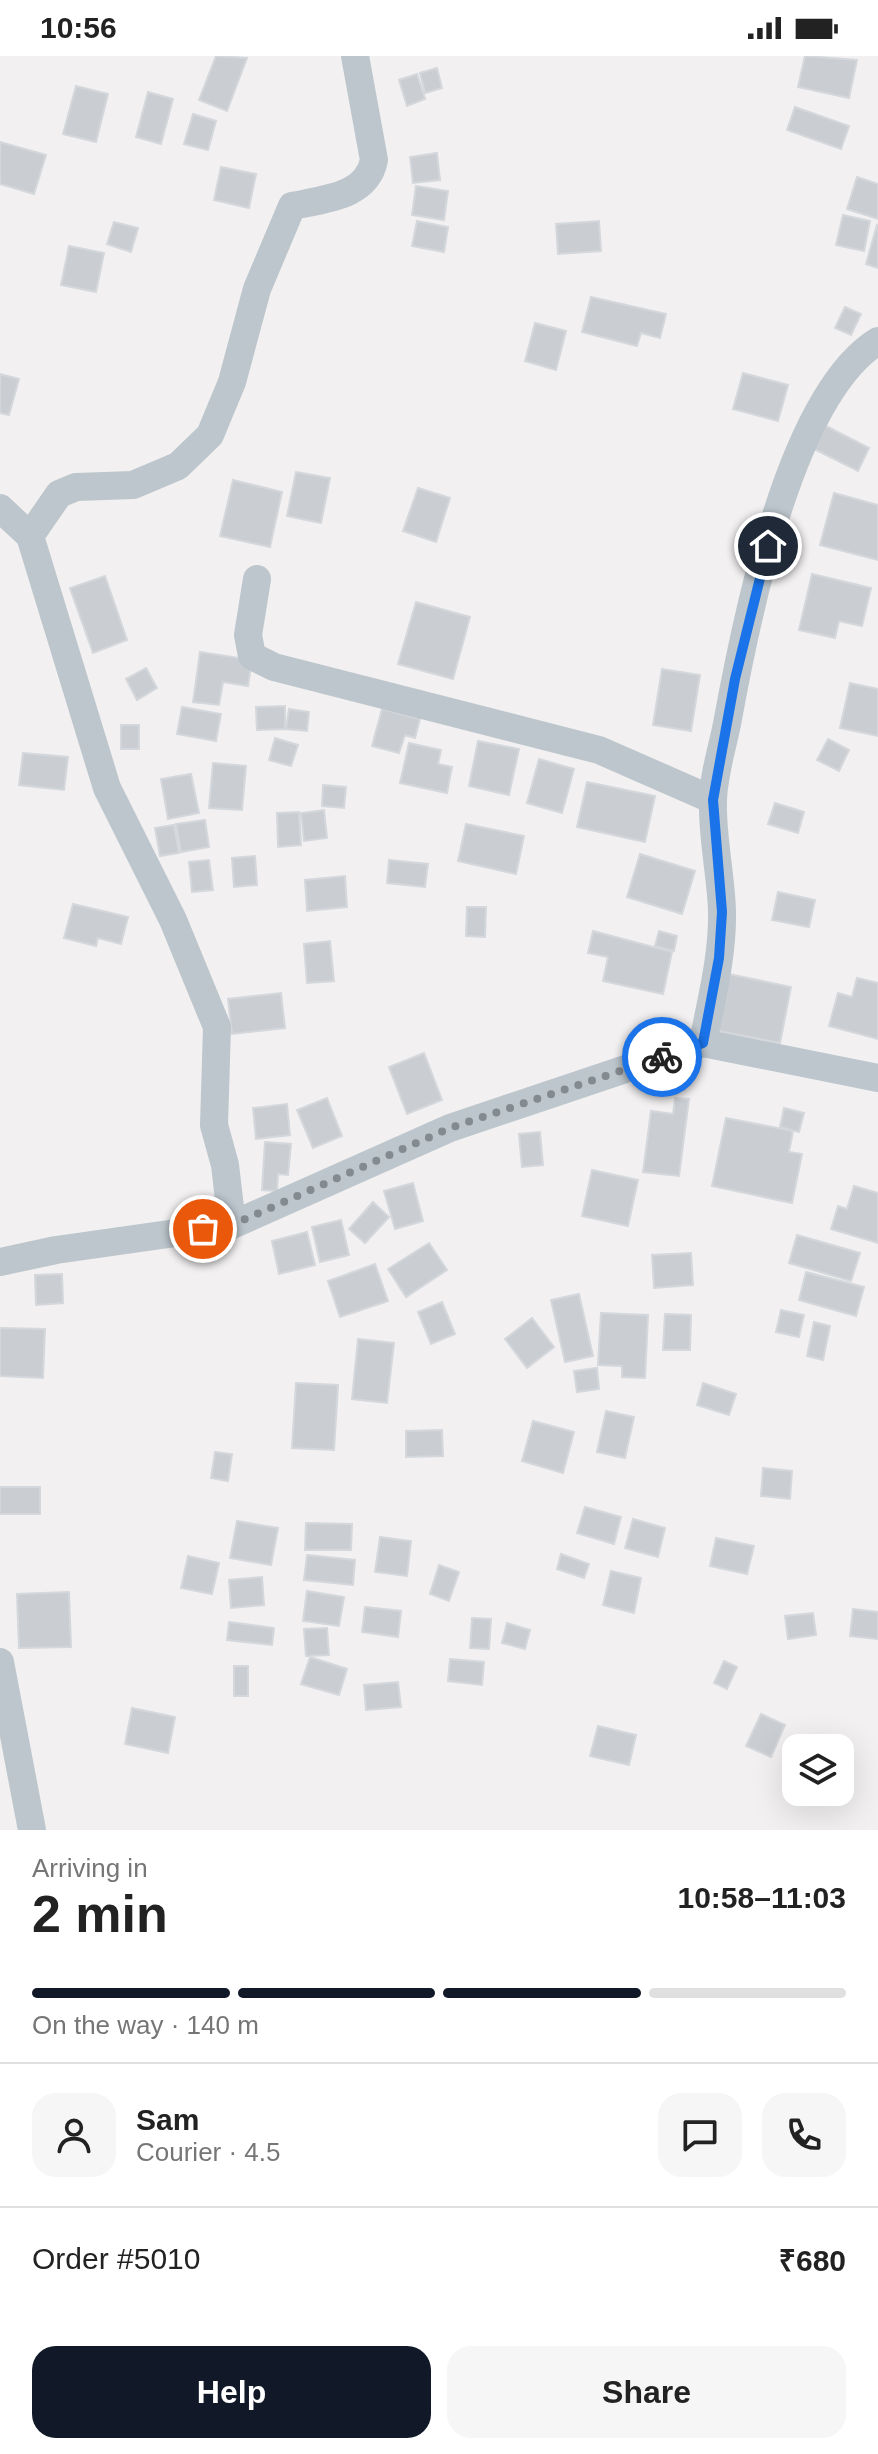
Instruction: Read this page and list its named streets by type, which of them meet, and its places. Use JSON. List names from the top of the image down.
{
  "page": {
    "status": "10:56",
    "heading": ["2 min", "Arriving in", "10:58–11:03"],
    "panel": [
      "Sam",
      "Courier · 4.5",
      "Order #5010",
      "₹680"
    ],
    "bar": "On the way · 140 m",
    "buttons": ["Help", "Share"]
  }
}
